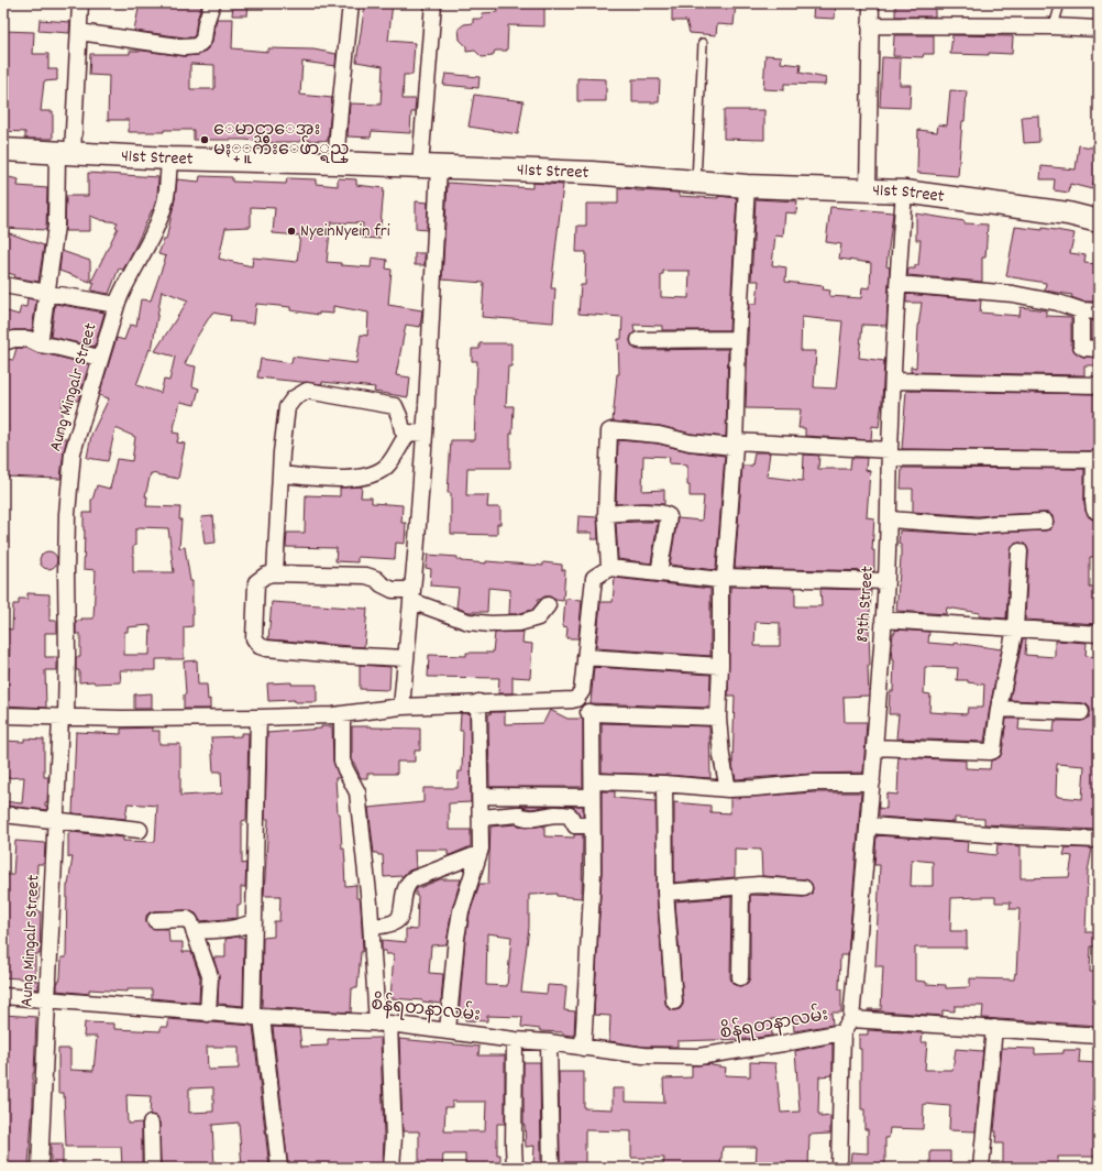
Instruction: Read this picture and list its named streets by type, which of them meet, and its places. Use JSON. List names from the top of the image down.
{
  "streets": {
    "main road": ["41st Street"],
    "street": ["Aung Mingalr Street", "89th Street", "စိန်ရတနာလမ်း"]
  },
  "crossings": [
    ["41st Street", "Aung Mingalr Street"],
    ["41st Street", "89th Street"],
    ["Aung Mingalr Street", "စိန်ရတနာလမ်း"]
  ],
  "places": ["ေမာင္သာေအး မႏ္ူက်ီးေဖ်ာ္ရည္", "NyeinNyein fri"]
}
